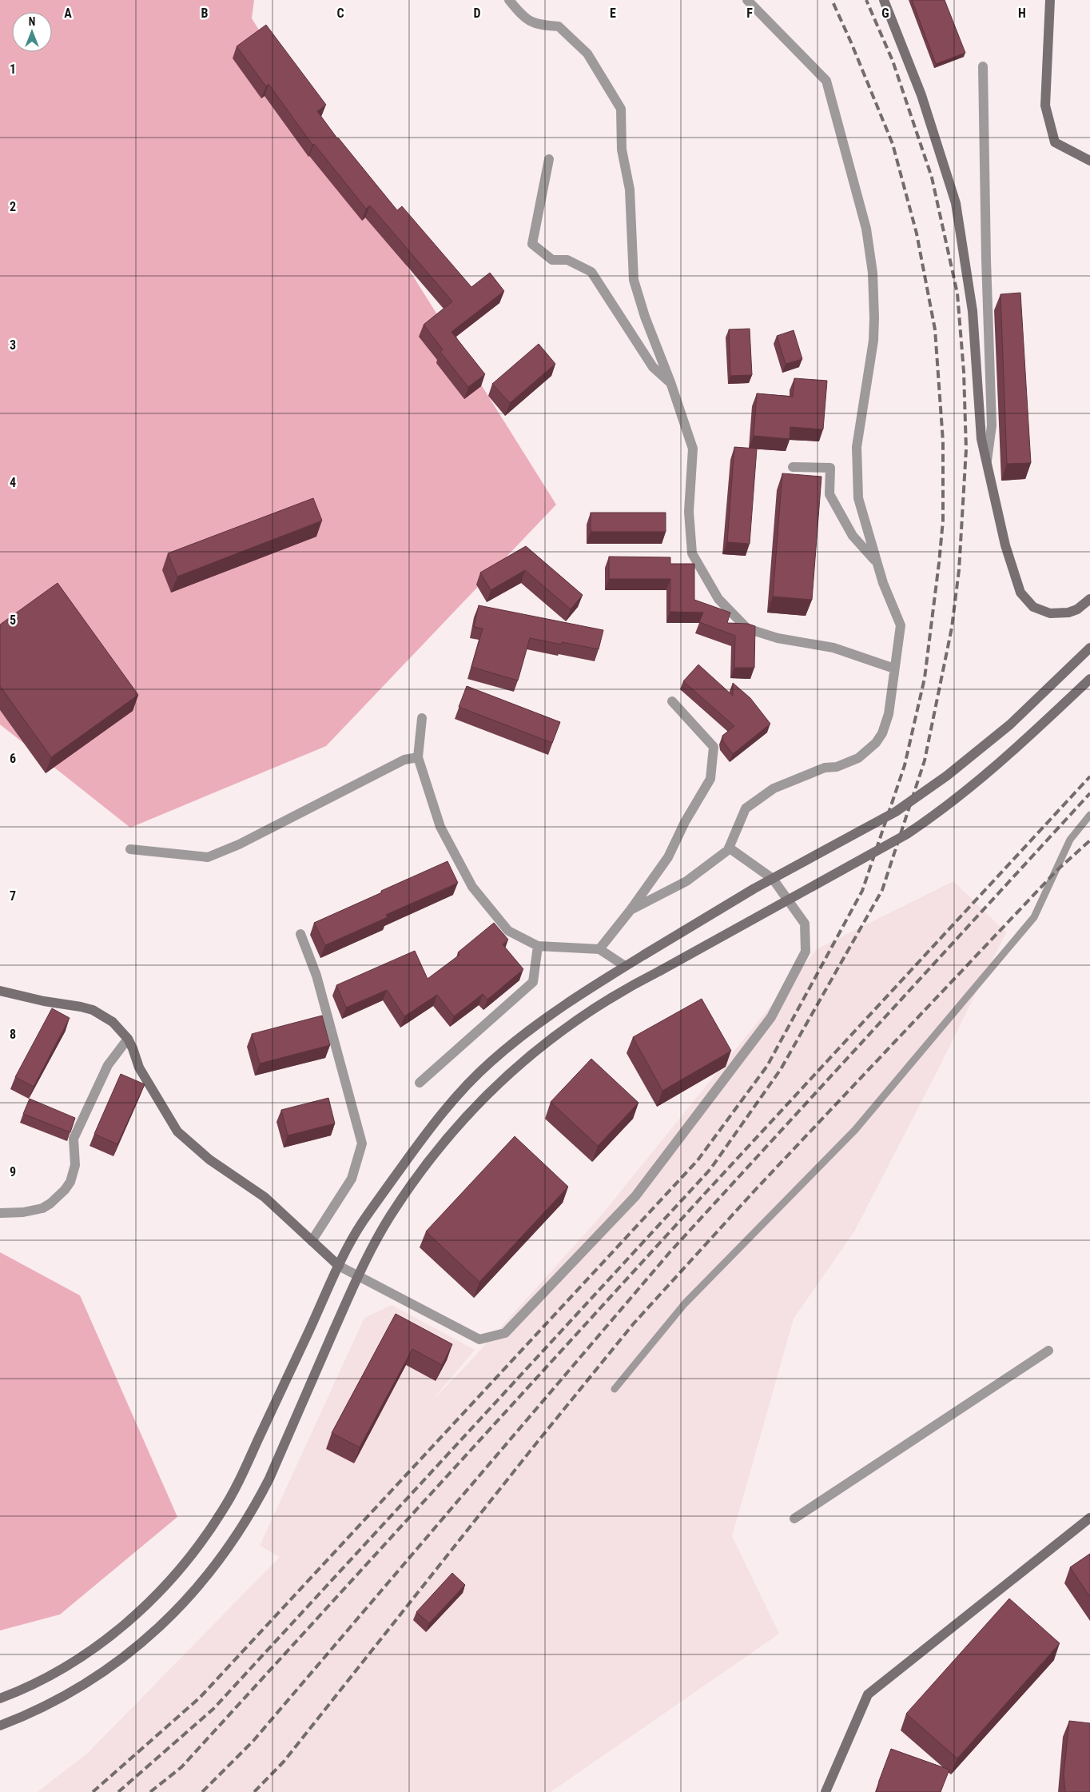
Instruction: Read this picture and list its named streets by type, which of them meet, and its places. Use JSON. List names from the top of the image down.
{
  "north": "top",
  "grid": {
    "columns": [
      "A",
      "B",
      "C",
      "D",
      "E",
      "F",
      "G",
      "H"
    ],
    "rows": [
      "1",
      "2",
      "3",
      "4",
      "5",
      "6",
      "7",
      "8",
      "9"
    ]
  }
}
